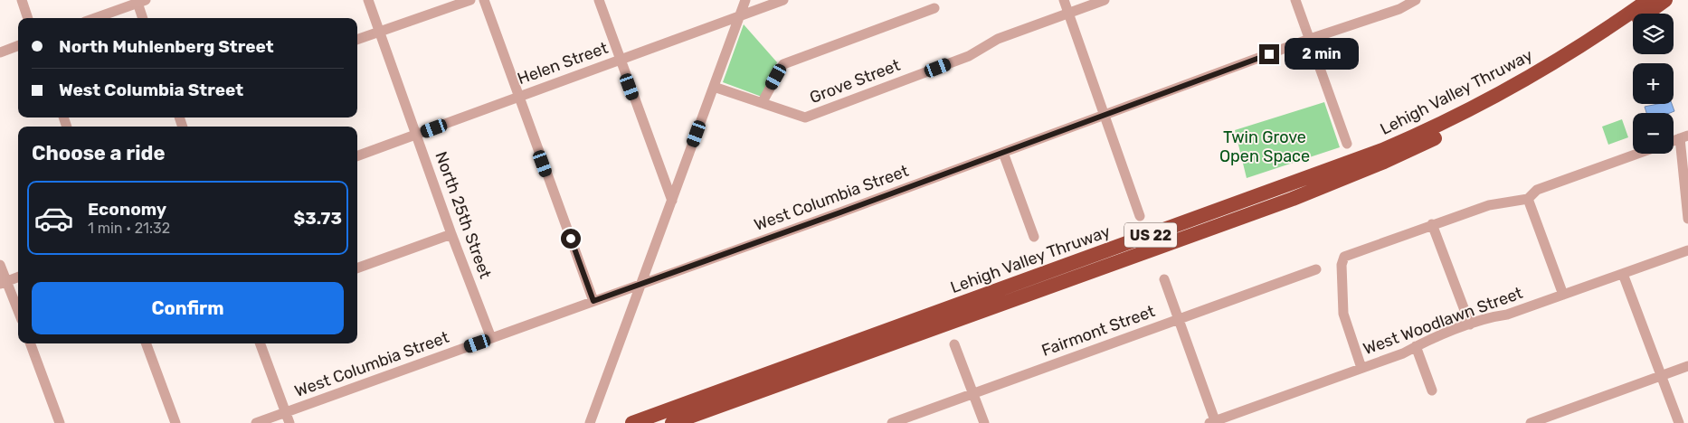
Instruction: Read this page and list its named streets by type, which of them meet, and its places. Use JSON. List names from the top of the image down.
{
  "streets": {
    "highway": ["Lehigh Valley Thruway", "US 22"],
    "street": [
      "Helen Street",
      "Grove Street",
      "West Columbia Street",
      "North 25th Street",
      "West Woodlawn Street",
      "Fairmont Street"
    ]
  },
  "crossings": [
    ["Helen Street", "North 25th Street"],
    ["West Columbia Street", "North 25th Street"]
  ],
  "parks": ["Twin Grove Open Space"],
  "page": {
    "map_buttons": ["+", "−"],
    "banner": ["North Muhlenberg Street", "West Columbia Street"],
    "bubble": "2 min",
    "heading": "Choose a ride",
    "list": [
      {
        "name": "Economy",
        "note": "1 min · 21:32",
        "value": "$3.73"
      }
    ],
    "buttons": "Confirm"
  }
}
